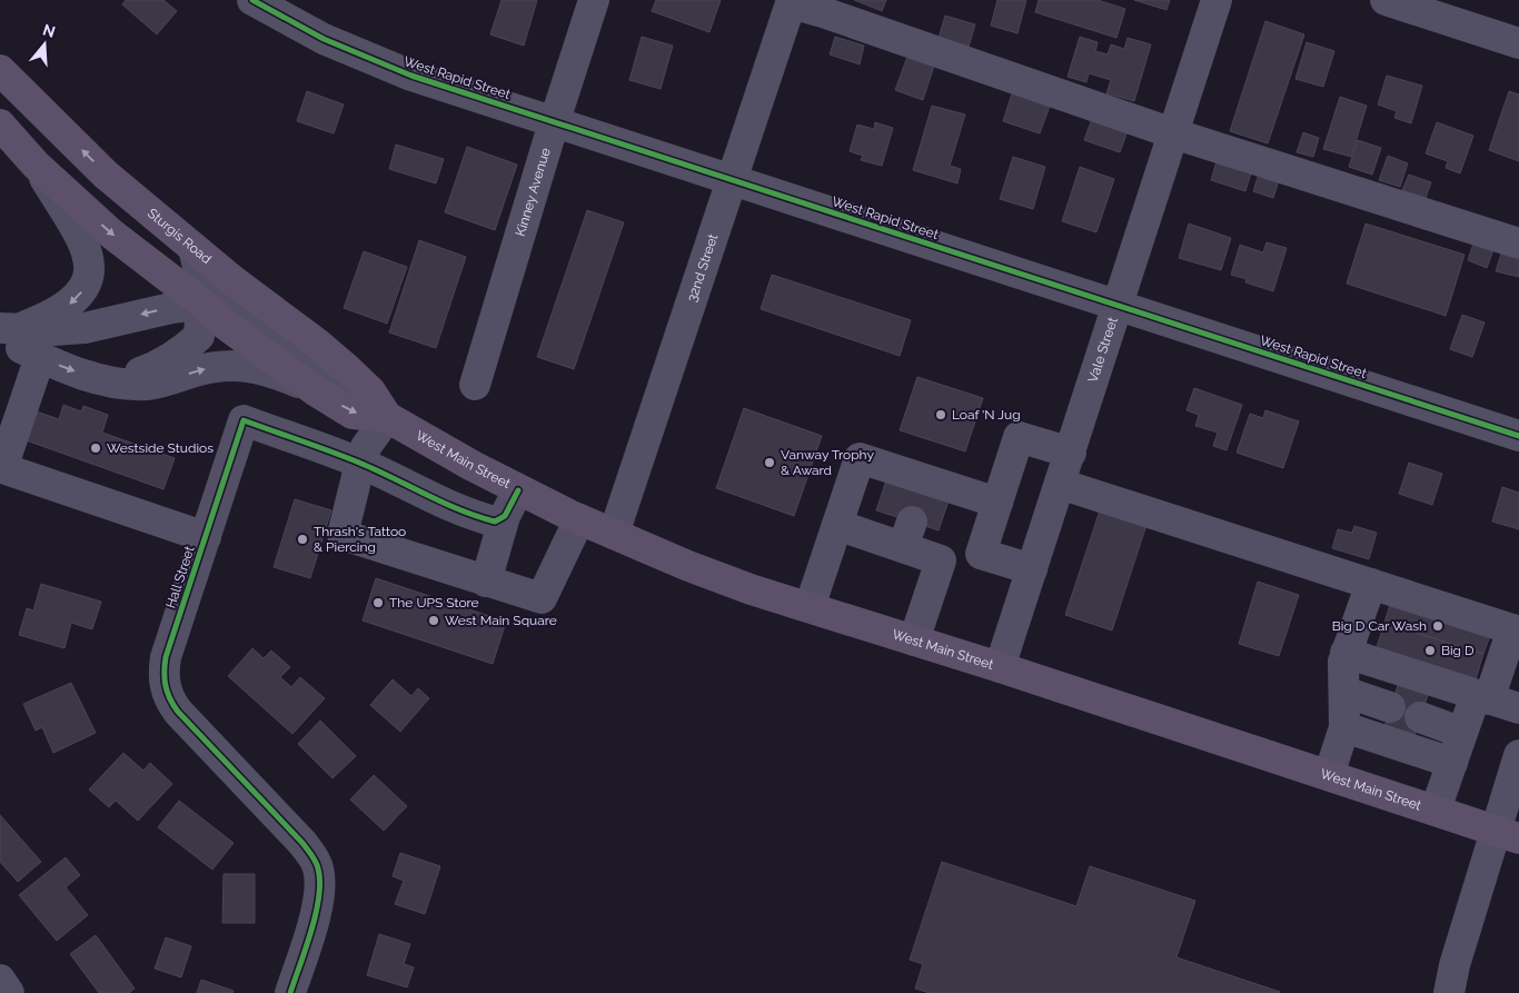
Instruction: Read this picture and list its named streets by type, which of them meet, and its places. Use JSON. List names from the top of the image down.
{
  "streets": {
    "main road": ["Sturgis Road", "West Main Street"],
    "street": [
      "West Rapid Street",
      "Kinney Avenue",
      "32nd Street",
      "Vale Street",
      "Hall Street"
    ]
  },
  "crossings": [
    ["West Rapid Street", "Kinney Avenue"],
    ["West Rapid Street", "32nd Street"],
    ["West Rapid Street", "Vale Street"],
    ["Sturgis Road", "West Main Street"],
    ["32nd Street", "West Main Street"],
    ["Vale Street", "West Main Street"],
    ["West Main Street", "Hall Street"]
  ],
  "places": [
    "Loaf 'N Jug",
    "Westside Studios",
    "Vanway Trophy & Award",
    "Thrash's Tattoo & Piercing",
    "The UPS Store",
    "West Main Square",
    "Big D Car Wash",
    "Big D"
  ],
  "north": "top"
}
